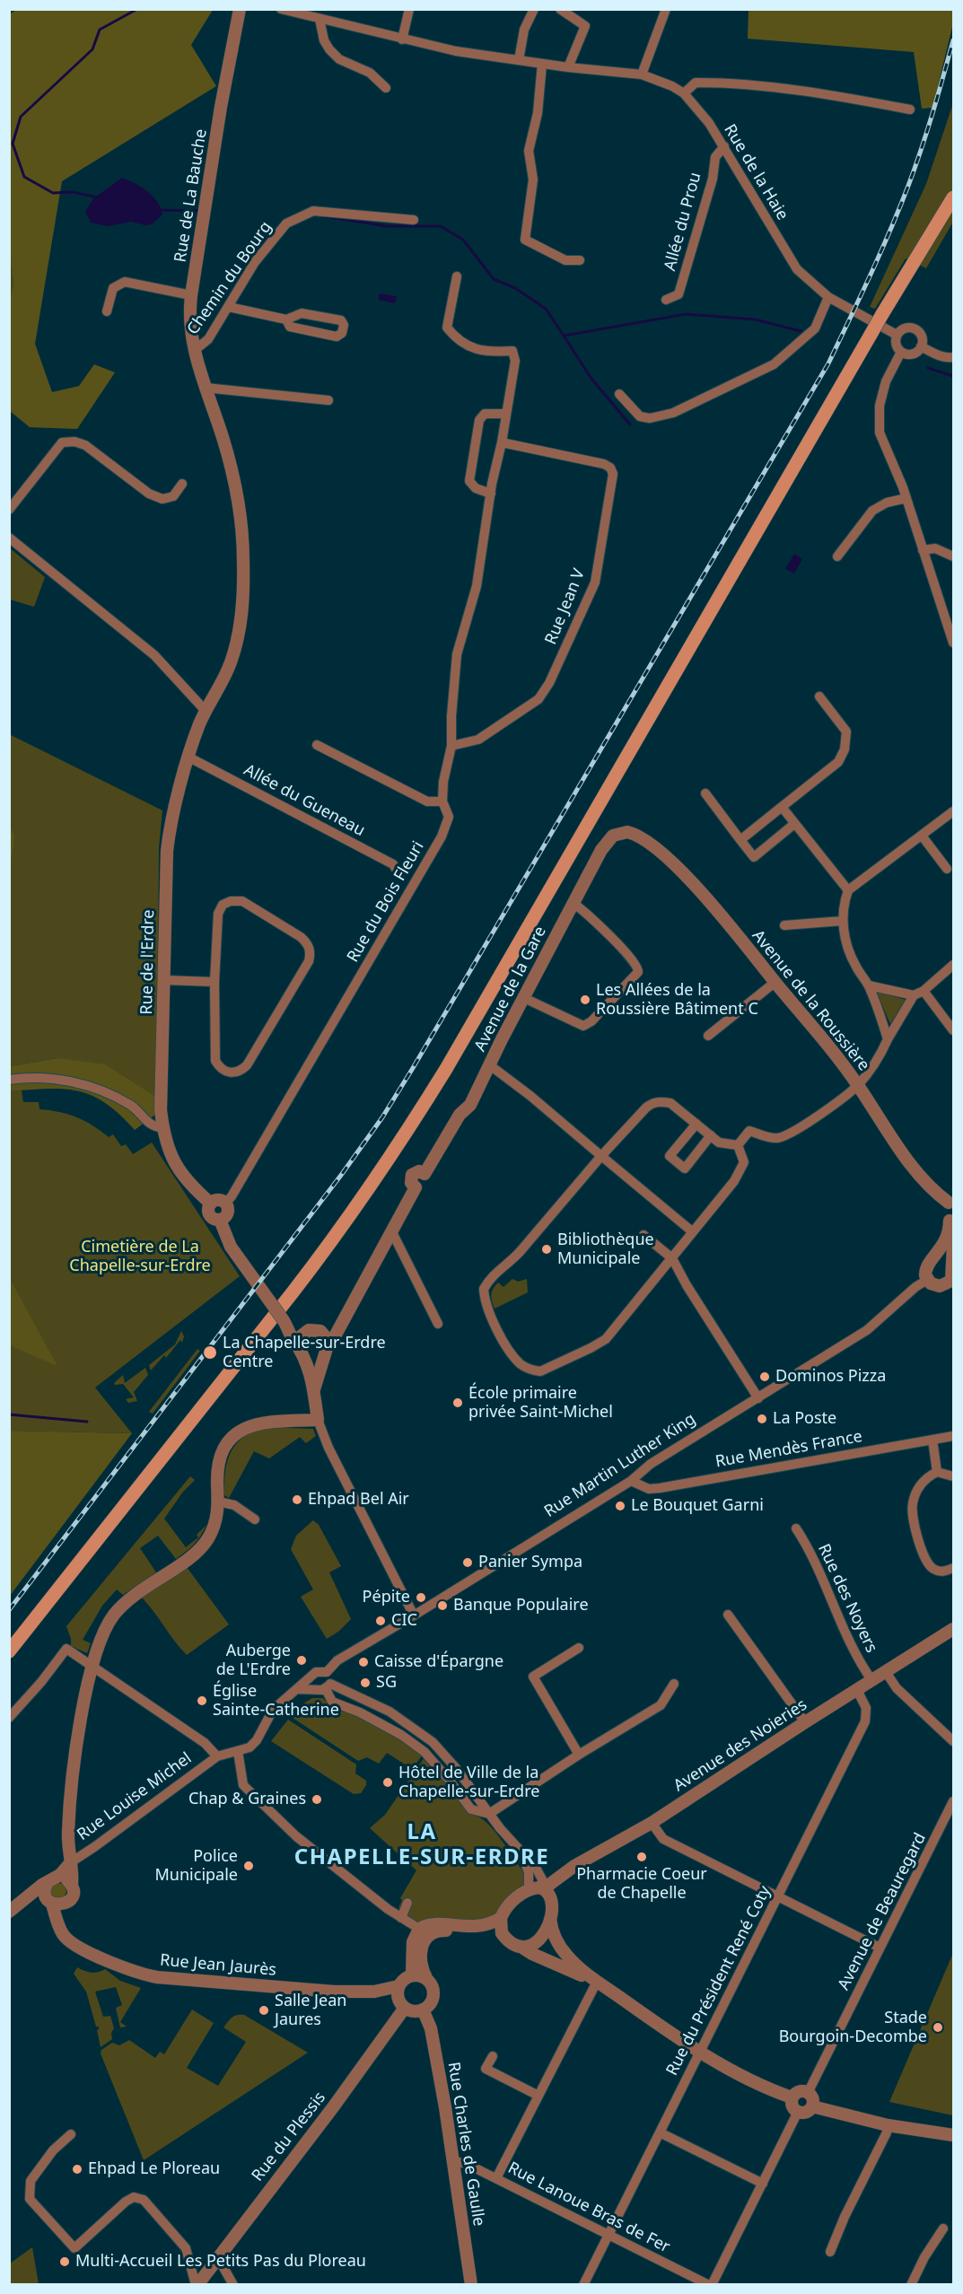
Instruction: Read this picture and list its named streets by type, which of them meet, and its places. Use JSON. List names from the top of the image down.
{
  "streets": {
    "street": [
      "Rue de la Haie",
      "Rue de La Bauche",
      "Allée du Prou",
      "Chemin du Bourg",
      "Rue Jean V",
      "Allée du Gueneau",
      "Rue du Bois Fleuri",
      "Rue de l'Erdre",
      "Avenue de la Gare",
      "Avenue de la Roussière",
      "Rue Mendès France",
      "Rue Martin Luther King",
      "Rue des Noyers",
      "Avenue des Noieries",
      "Rue Louise Michel",
      "Avenue de Beauregard",
      "Rue Jean Jaurès",
      "Rue du Président René Coty",
      "Rue du Plessis",
      "Rue Charles de Gaulle",
      "Rue Lanoue Bras de Fer"
    ]
  },
  "crossings": [
    ["Rue de la Haie", "Allée du Prou"],
    ["Rue de La Bauche", "Chemin du Bourg"],
    ["Rue de La Bauche", "Rue de l'Erdre"],
    ["Rue Jean V", "Rue du Bois Fleuri"],
    ["Allée du Gueneau", "Rue de l'Erdre"],
    ["Rue du Bois Fleuri", "Rue de l'Erdre"],
    ["Avenue de la Gare", "Avenue de la Roussière"],
    ["Rue Mendès France", "Rue Martin Luther King"],
    ["Rue des Noyers", "Avenue des Noieries"],
    ["Avenue des Noieries", "Rue du Président René Coty"],
    ["Rue Jean Jaurès", "Rue du Plessis"],
    ["Rue Jean Jaurès", "Rue Charles de Gaulle"],
    ["Rue du Président René Coty", "Rue Lanoue Bras de Fer"],
    ["Rue du Plessis", "Rue Charles de Gaulle"],
    ["Rue Charles de Gaulle", "Rue Lanoue Bras de Fer"]
  ],
  "districts": ["LA CHAPELLE-SUR-ERDRE"],
  "parks": ["Cimetière de La Chapelle-sur-Erdre"],
  "places": [
    "Les Allées de la Roussière Bâtiment C",
    "Bibliothèque Municipale",
    "La Chapelle-sur-Erdre Centre",
    "Dominos Pizza",
    "École primaire privée Saint-Michel",
    "La Poste",
    "Ehpad Bel Air",
    "Le Bouquet Garni",
    "Panier Sympa",
    "Pépite",
    "Banque Populaire",
    "CIC",
    "Auberge de L'Erdre",
    "Caisse d'Épargne",
    "SG",
    "Église Sainte-Catherine",
    "Hôtel de Ville de la Chapelle-sur-Erdre",
    "Chap & Graines",
    "Pharmacie Coeur de Chapelle",
    "Police Municipale",
    "Salle Jean Jaures",
    "Stade Bourgoin-Decombe",
    "Ehpad Le Ploreau",
    "Multi-Accueil Les Petits Pas du Ploreau"
  ]
}
